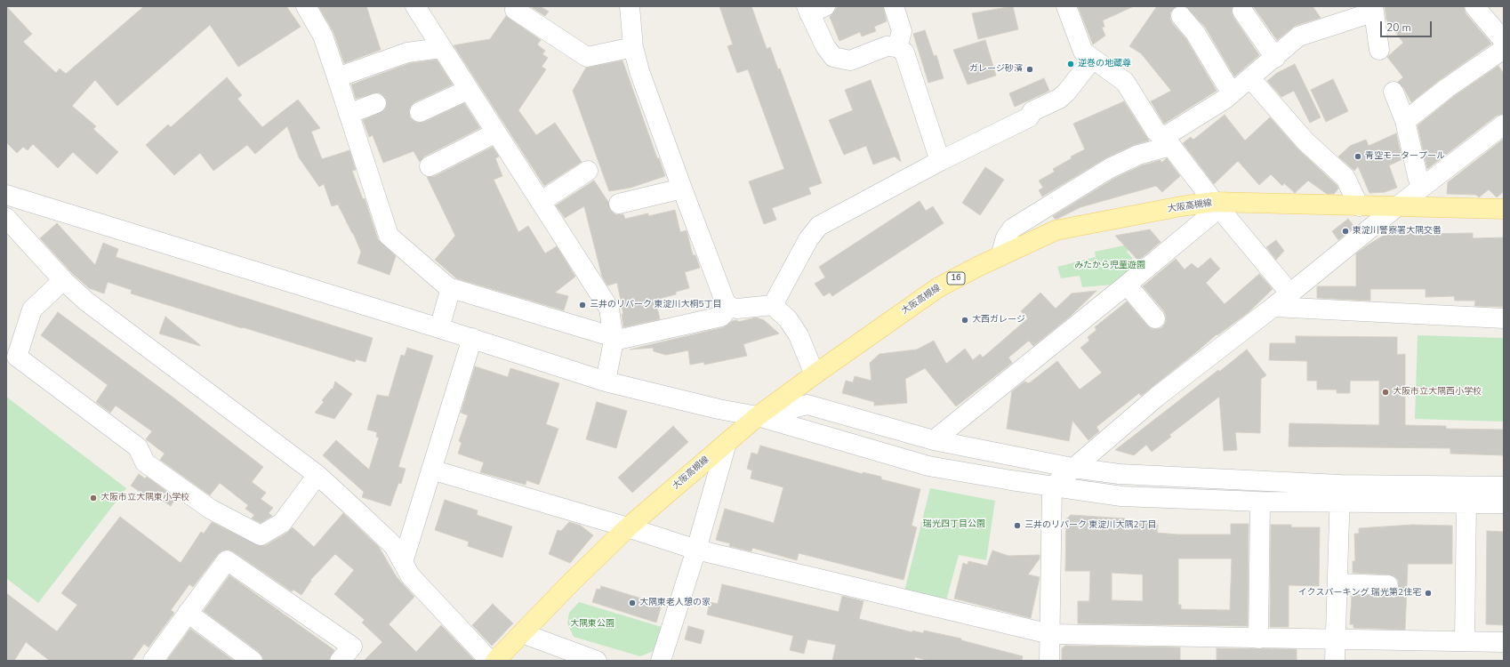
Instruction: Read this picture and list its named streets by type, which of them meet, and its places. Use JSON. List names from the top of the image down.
{
  "streets": {
    "main road": ["大阪高槻線", "16"]
  },
  "parks": ["みたから児童遊園", "瑞光四丁目公園", "大隅東公園"],
  "places": [
    "逆巻の地蔵尊",
    "ガレージ砂濱",
    "青空モータープール",
    "東淀川警察署大隅交番",
    "三井のリパーク 東淀川大桐5丁目",
    "大西ガレージ",
    "大阪市立大隅西小学校",
    "大阪市立大隅東小学校",
    "三井のリパーク 東淀川大隅2丁目",
    "イクスパーキング 瑞光第2住宅",
    "大隅東老人憩の家"
  ],
  "scale_bar": "20 m"
}
